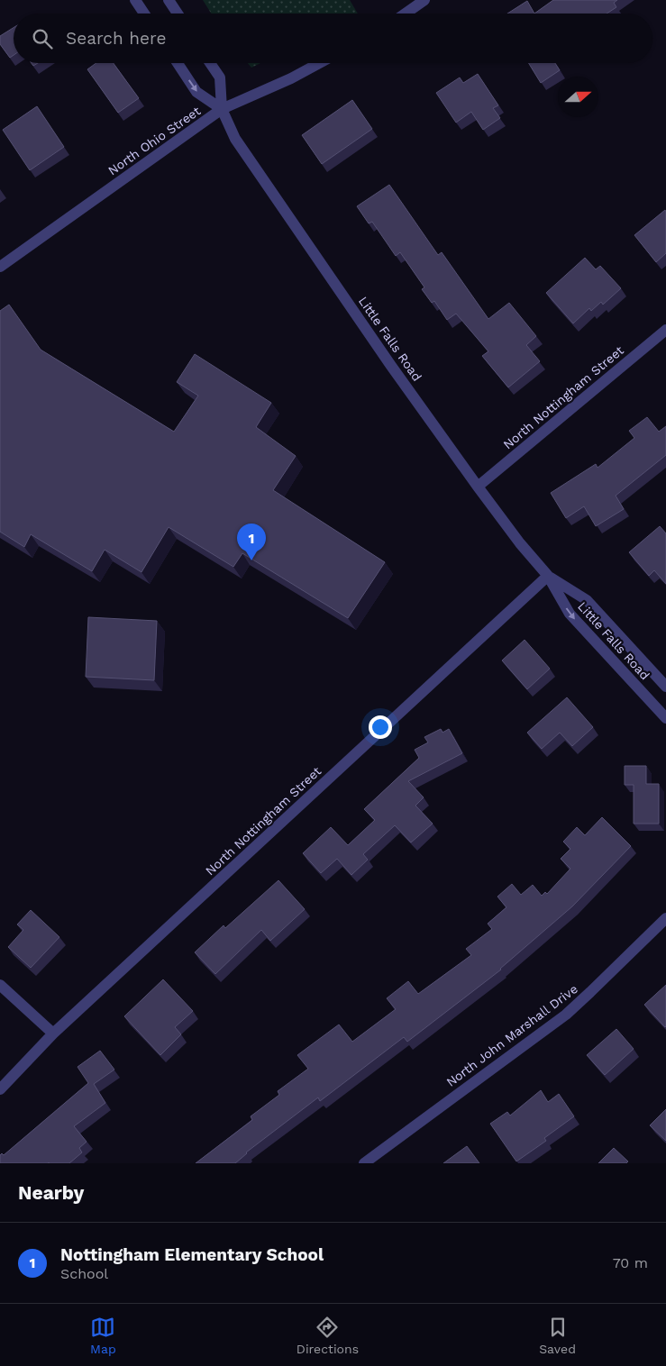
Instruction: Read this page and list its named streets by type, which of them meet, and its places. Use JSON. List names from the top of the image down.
{
  "streets": {
    "street": [
      "North Ohio Street",
      "Little Falls Road",
      "North Nottingham Street",
      "North John Marshall Drive"
    ]
  },
  "crossings": [
    ["North Ohio Street", "Little Falls Road"],
    ["Little Falls Road", "North Nottingham Street"]
  ],
  "north": "right",
  "page": {
    "search": "Search here",
    "pins": "1",
    "heading": "Nearby",
    "list": [
      {
        "mark": "1",
        "name": "Nottingham Elementary School",
        "note": "School",
        "value": "70 m"
      }
    ],
    "nav": ["Map", "Directions", "Saved"]
  }
}
